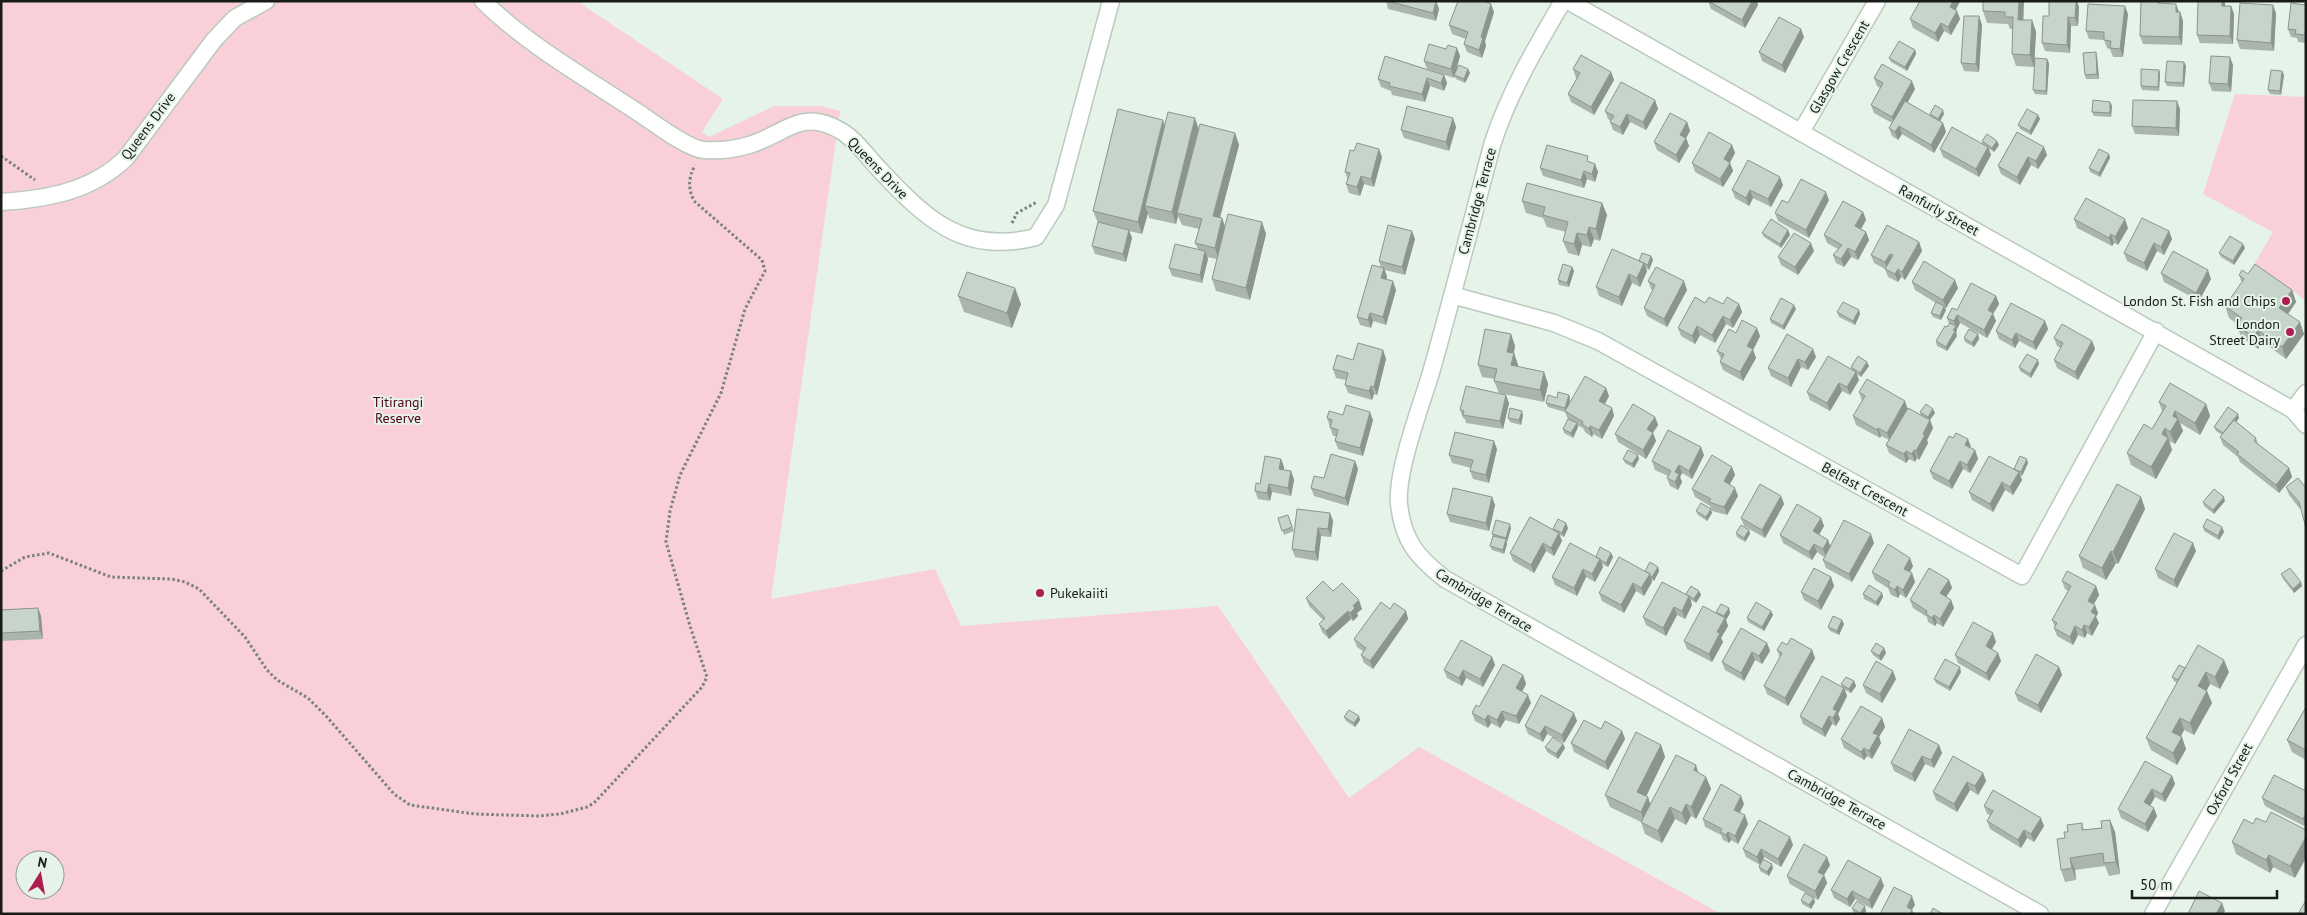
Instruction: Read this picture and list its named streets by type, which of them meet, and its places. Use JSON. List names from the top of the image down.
{
  "streets": {
    "street": [
      "Glasgow Crescent",
      "Queens Drive",
      "Cambridge Terrace",
      "Ranfurly Street",
      "Belfast Crescent",
      "Oxford Street"
    ]
  },
  "crossings": [
    ["Glasgow Crescent", "Ranfurly Street"],
    ["Cambridge Terrace", "Belfast Crescent"],
    ["Ranfurly Street", "Belfast Crescent"]
  ],
  "parks": ["Titirangi Reserve"],
  "places": ["London St. Fish and Chips", "London Street Dairy", "Pukekaiiti"],
  "scale_bar": "50 m",
  "north": "top"
}
